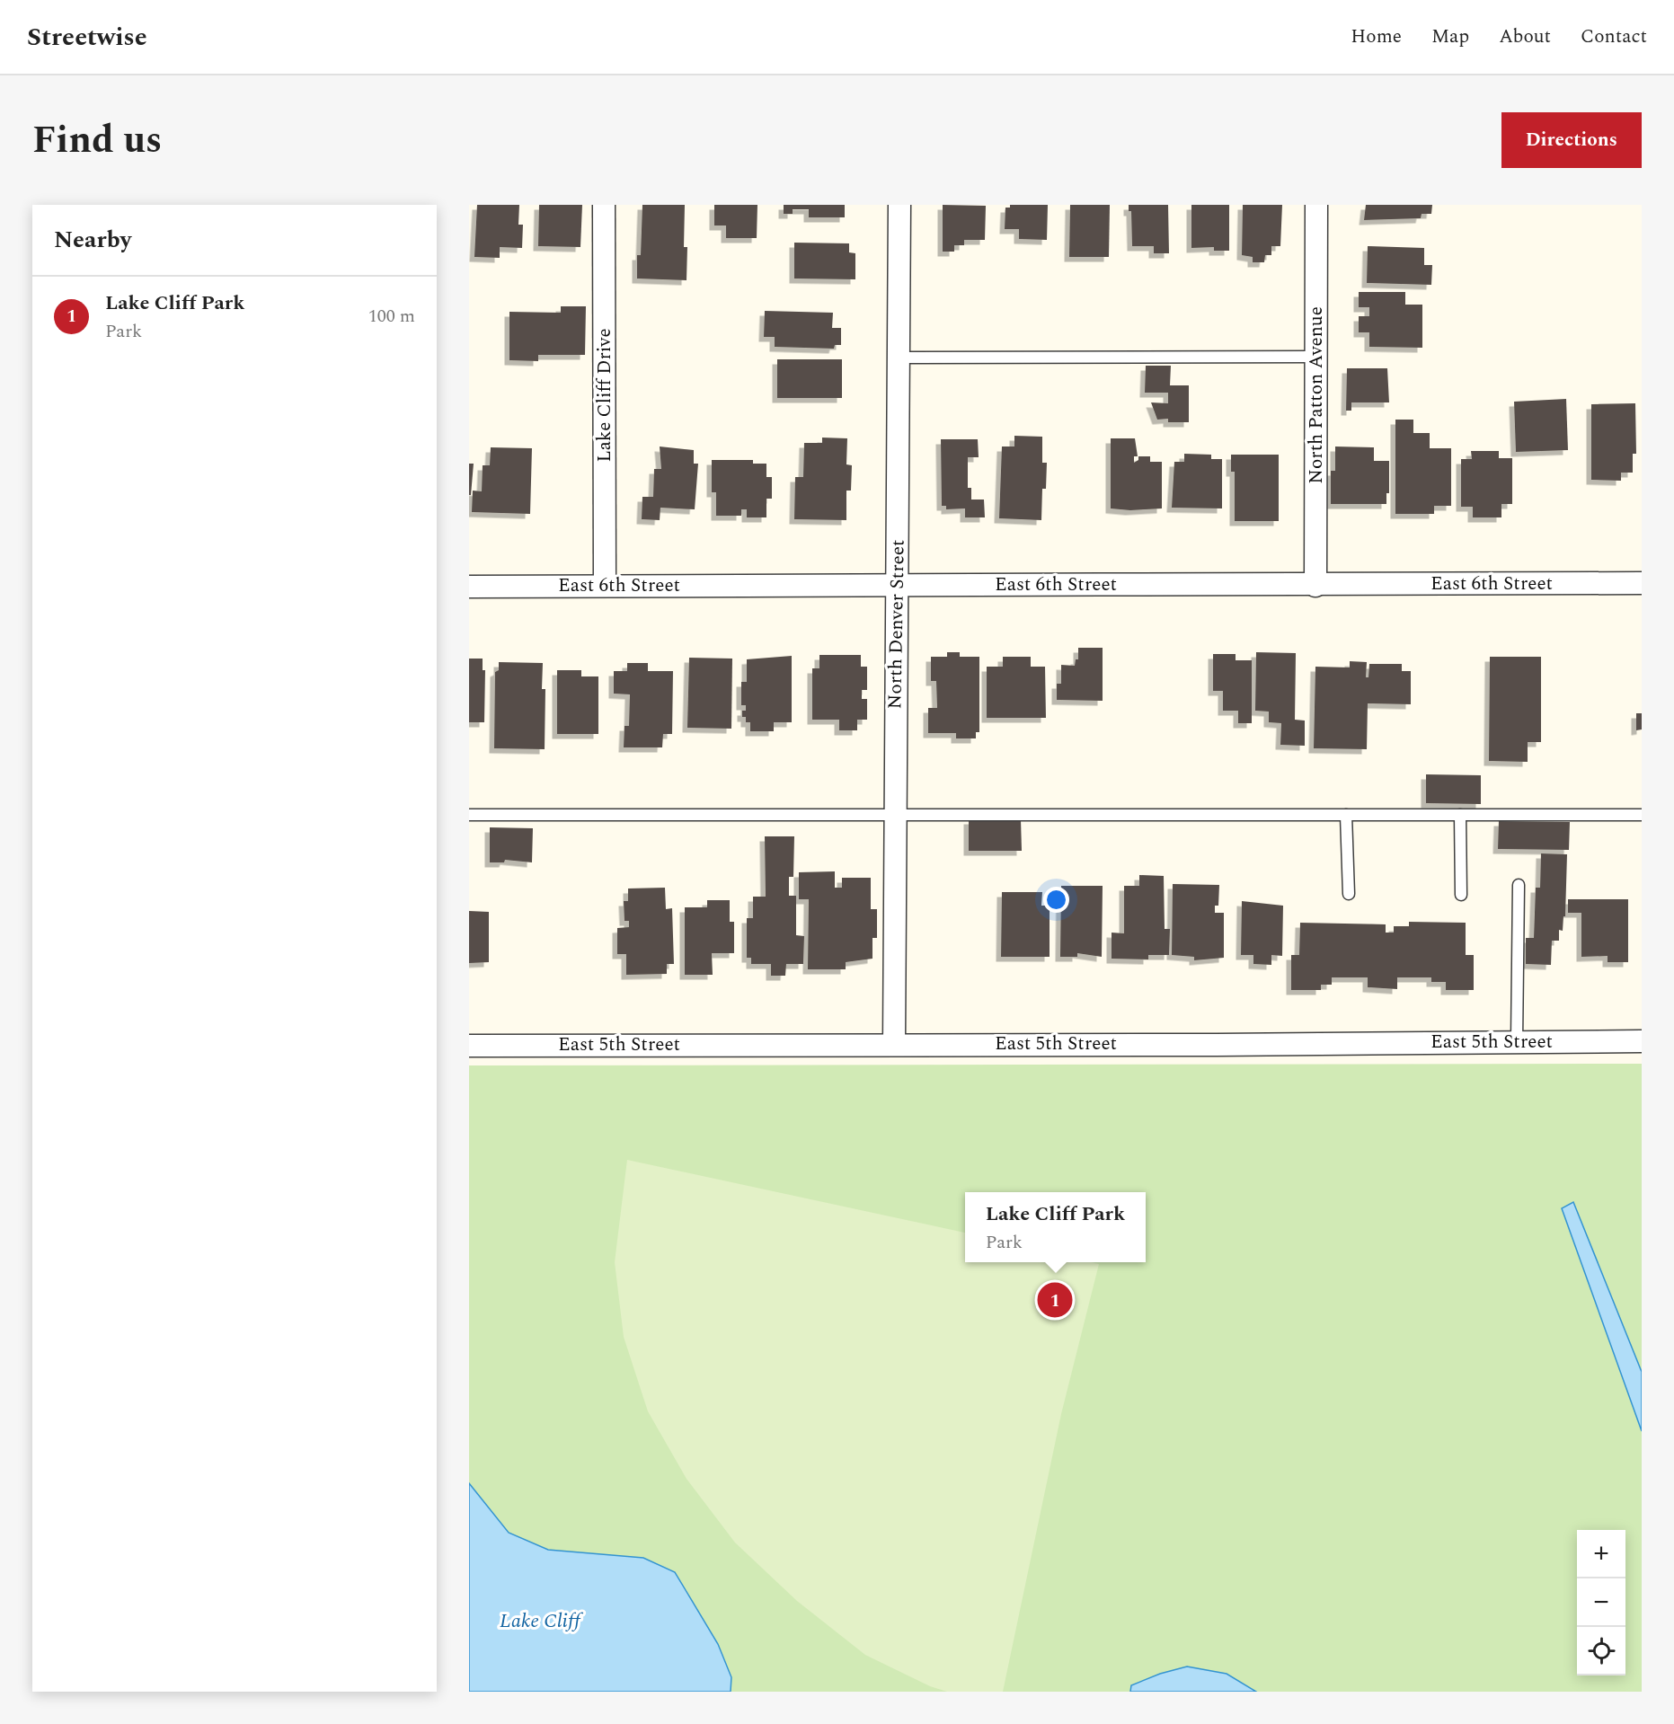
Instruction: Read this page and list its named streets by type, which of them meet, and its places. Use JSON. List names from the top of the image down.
{
  "streets": {
    "street": [
      "Lake Cliff Drive",
      "North Patton Avenue",
      "East 6th Street",
      "North Denver Street",
      "East 5th Street"
    ]
  },
  "crossings": [
    ["Lake Cliff Drive", "East 6th Street"],
    ["North Patton Avenue", "East 6th Street"],
    ["East 6th Street", "North Denver Street"],
    ["North Denver Street", "East 5th Street"]
  ],
  "water": ["Lake Cliff"],
  "page": {
    "header": "Streetwise",
    "nav": [
      "Home",
      "Map",
      "About",
      "Contact"
    ],
    "title": "Find us",
    "buttons": "Directions",
    "heading": "Nearby",
    "list": [
      {
        "mark": "1",
        "name": "Lake Cliff Park",
        "note": "Park",
        "value": "100 m"
      }
    ],
    "popup": ["Lake Cliff Park", "Park"],
    "pins": "1",
    "map_buttons": ["+", "−"]
  }
}
